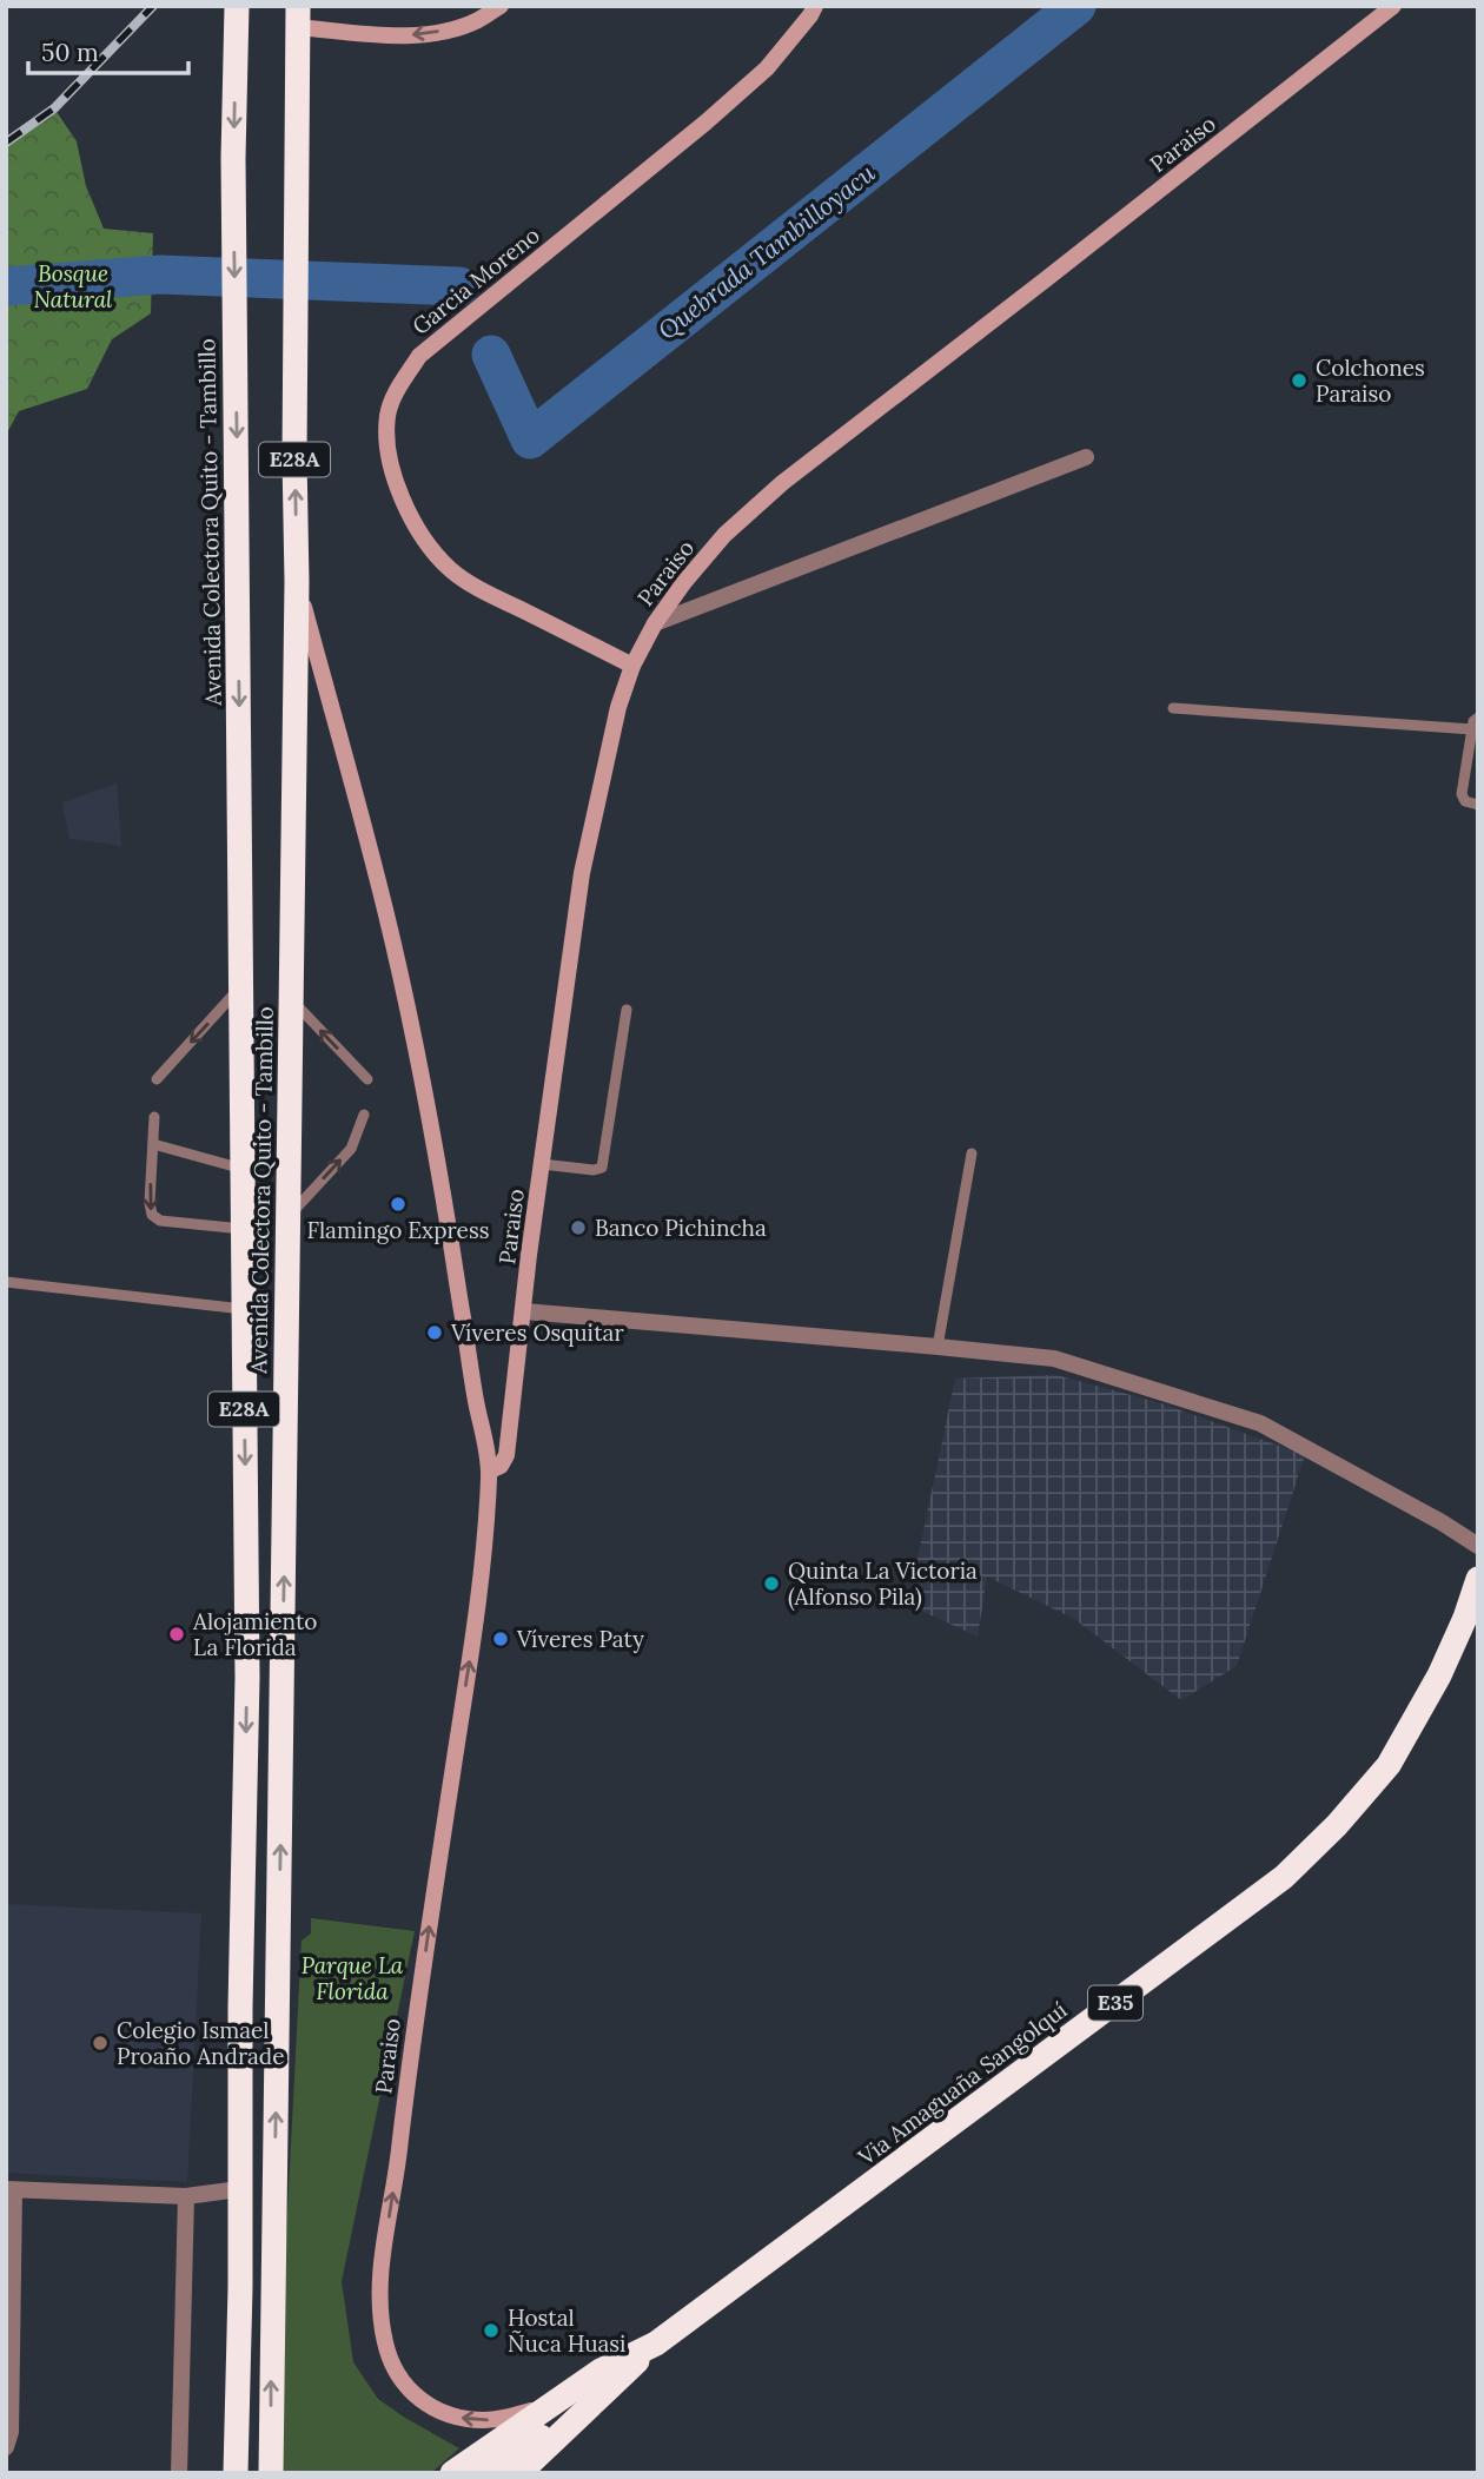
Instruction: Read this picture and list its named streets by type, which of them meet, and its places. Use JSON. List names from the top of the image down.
{
  "streets": {
    "highway": [
      "E28A",
      "Avenida Colectora Quito - Tambillo",
      "E35",
      "Via Amaguaña Sangolquí"
    ],
    "street": ["Paraiso", "Garcia Moreno"]
  },
  "crossings": [
    ["Paraiso", "Garcia Moreno"],
    ["Paraiso", "Avenida Colectora Quito - Tambillo"],
    ["Paraiso", "Via Amaguaña Sangolquí"]
  ],
  "water": ["Quebrada Tambilloyacu"],
  "parks": ["Bosque Natural", "Parque La Florida"],
  "places": [
    "Colchones Paraiso",
    "Flamingo Express",
    "Banco Pichincha",
    "Víveres Osquitar",
    "Quinta La Victoria (Alfonso Pila)",
    "Alojamiento La Florida",
    "Víveres Paty",
    "Colegio Ismael Proaño Andrade",
    "Hostal Ñuca Huasi"
  ],
  "scale_bar": "50 m"
}
